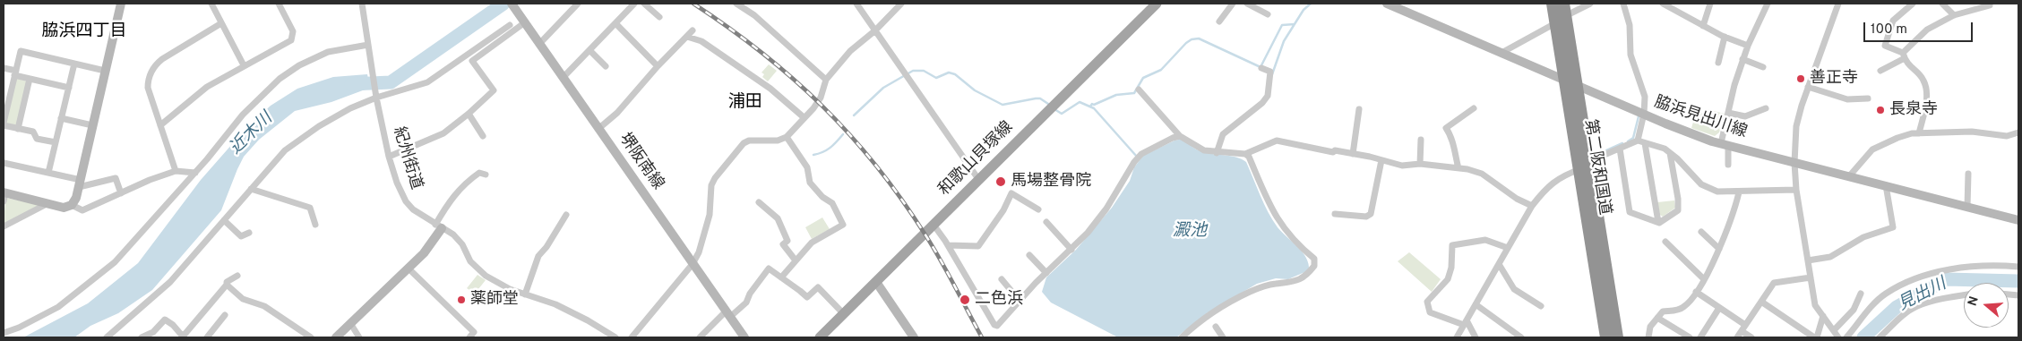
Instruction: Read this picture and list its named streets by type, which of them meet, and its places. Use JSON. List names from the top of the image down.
{
  "streets": {
    "highway": ["第二阪和国道"],
    "main road": ["和歌山貝塚線"],
    "street": ["脇浜見出川線", "紀州街道", "堺阪南線"]
  },
  "crossings": [
    ["脇浜見出川線", "第二阪和国道"]
  ],
  "districts": ["脇浜四丁目", "浦田"],
  "water": ["近木川", "澱池", "見出川"],
  "places": [
    "善正寺",
    "長泉寺",
    "馬場整骨院",
    "薬師堂",
    "二色浜"
  ],
  "scale_bar": "100 m",
  "north": "left"
}
